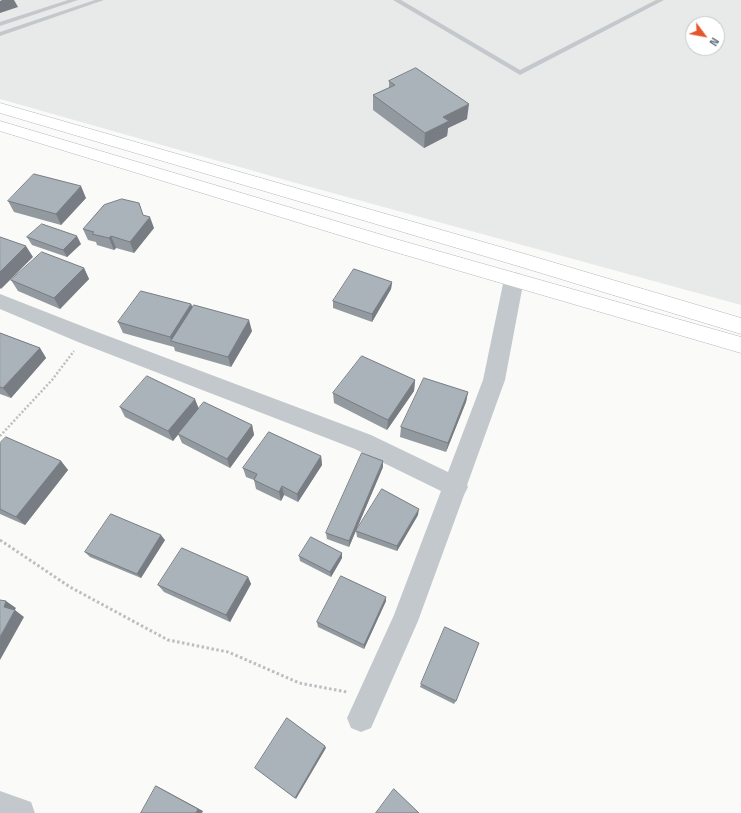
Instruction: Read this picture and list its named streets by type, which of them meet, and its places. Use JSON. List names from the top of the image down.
{
  "north": "bottom right"
}
